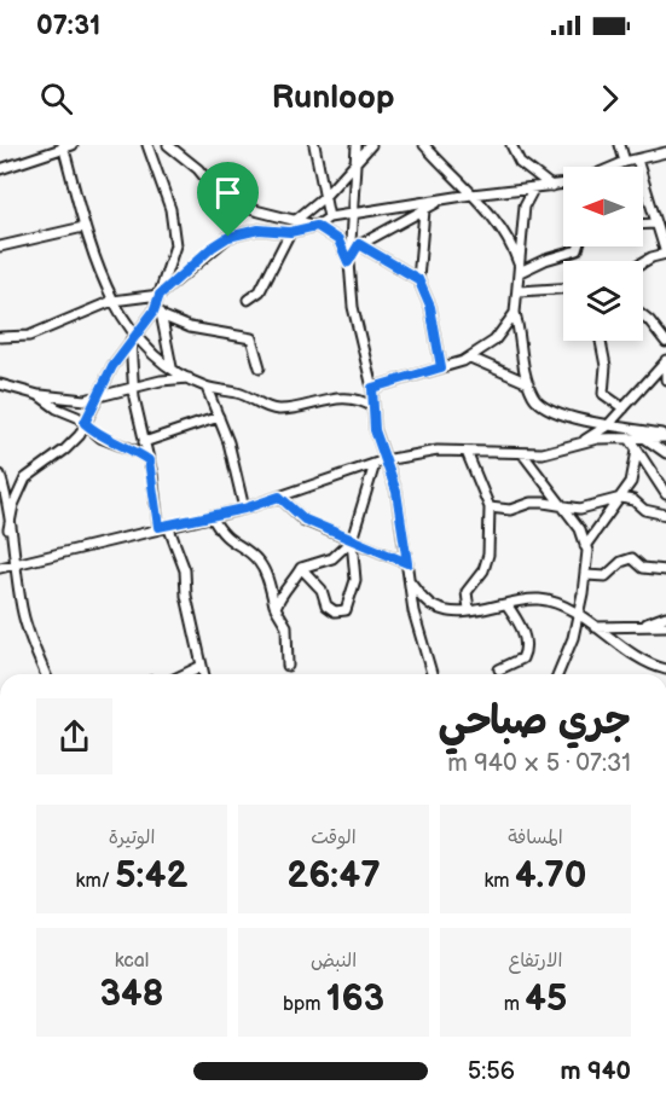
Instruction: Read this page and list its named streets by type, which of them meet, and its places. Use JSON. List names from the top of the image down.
{
  "north": "left",
  "page": {
    "status": "07:31",
    "header": "Runloop",
    "heading": ["جري صباحي", "07:31 · 5 × 940 m"],
    "stats": [
      ["المسافة", "4.70 km"],
      ["الوقت", "26:47"],
      ["الوتيرة", "5:42 /km"],
      ["الارتفاع", "45 m"],
      ["النبض", "163 bpm"],
      ["kcal", "348"]
    ],
    "list": [
      {
        "name": "940 m",
        "note": "5:56"
      }
    ]
  }
}
